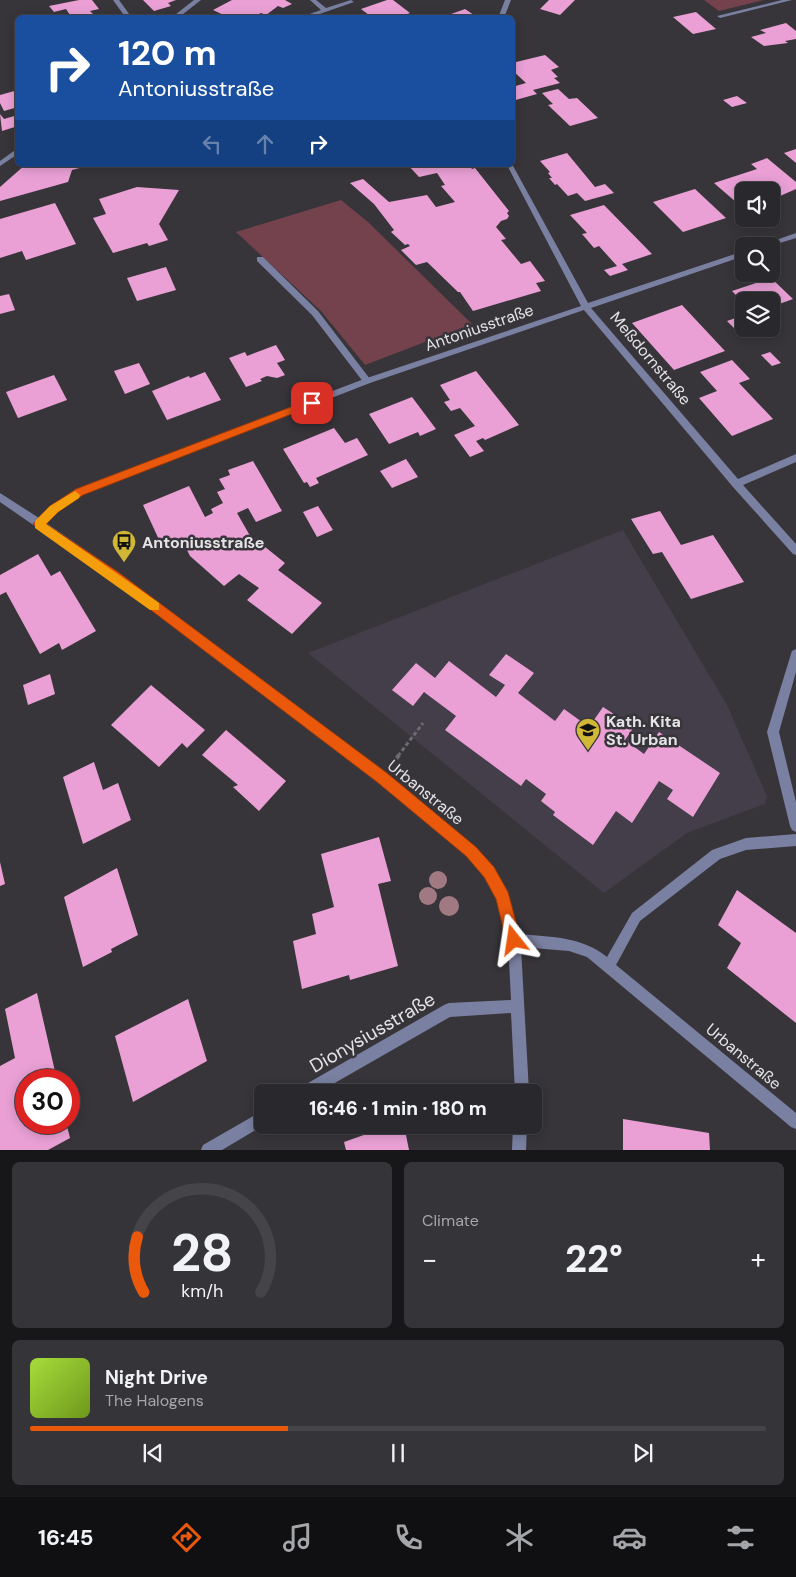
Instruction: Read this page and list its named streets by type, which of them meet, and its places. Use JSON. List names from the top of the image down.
{
  "streets": {
    "street": [
      "Antoniusstraße",
      "Meßdornstraße",
      "Urbanstraße",
      "Dionysiusstraße"
    ]
  },
  "crossings": [
    ["Antoniusstraße", "Meßdornstraße"],
    ["Antoniusstraße", "Urbanstraße"]
  ],
  "places": {
    "bus stop": ["Antoniusstraße"],
    "school or university": ["Kath. Kita St. Urban"]
  },
  "page": {
    "turn": ["120 m", "Antoniusstraße"],
    "limit": "30",
    "trip": "16:46 · 1 min · 180 m",
    "tile": "Climate",
    "heat": ["−", "22°", "+"],
    "song": ["Night Drive", "The Halogens"],
    "tabs": "16:45",
    "gauge": ["28", "km/h"]
  }
}
